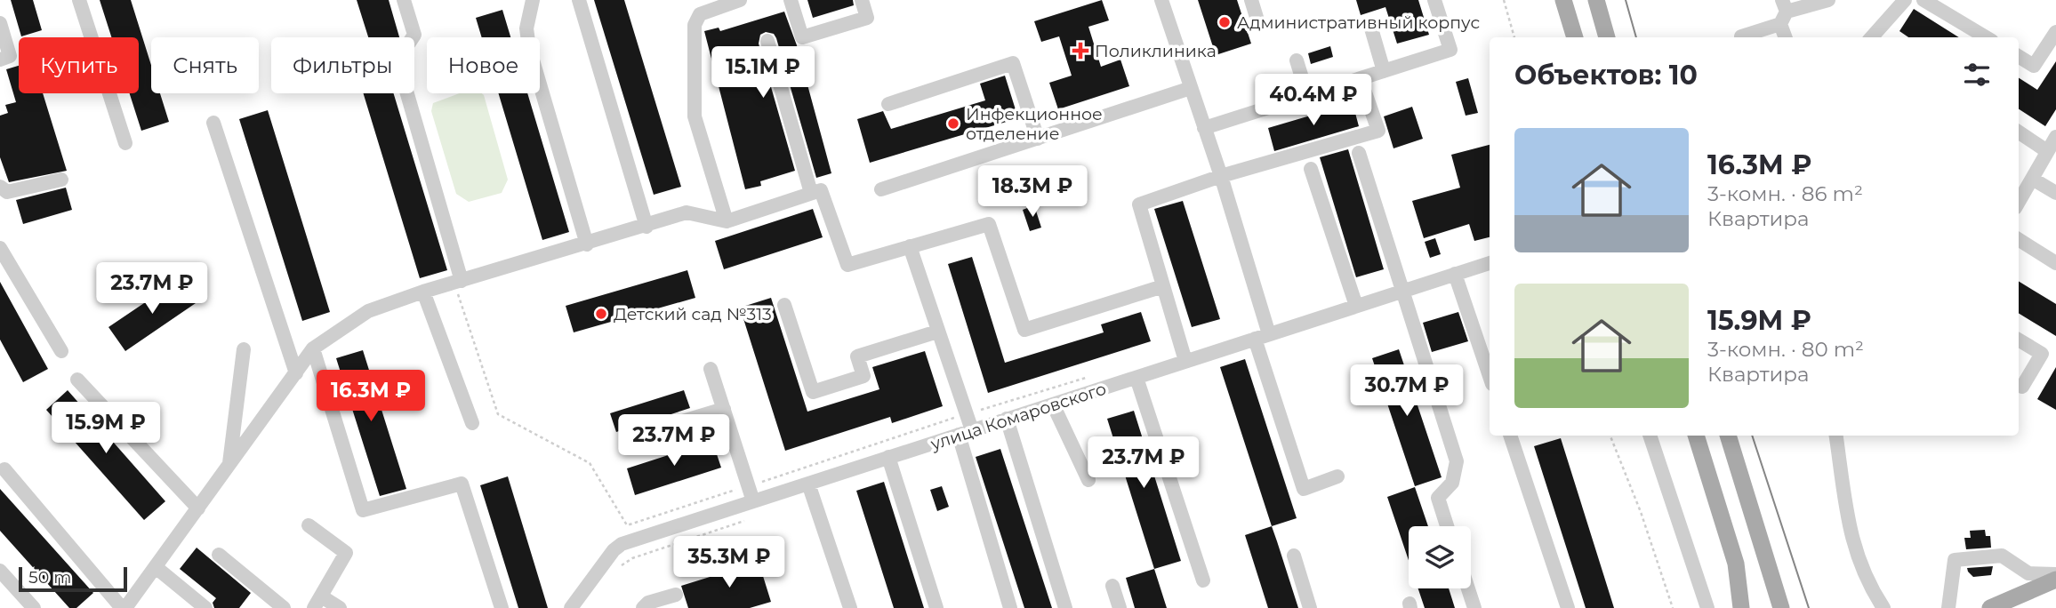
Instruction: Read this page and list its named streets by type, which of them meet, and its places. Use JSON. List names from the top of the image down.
{
  "streets": {
    "street": ["улица Комаровского"]
  },
  "places": {
    "other": ["Административный корпус", "Инфекционное отделение", "Детский сад №313"],
    "health": ["Поликлиника"]
  },
  "scale_bar": "50 m",
  "page": {
    "chip": [
      "Купить",
      "Снять",
      "Фильтры",
      "Новое"
    ],
    "heading": "Объектов: 10",
    "price": [
      "15.1M ₽",
      "40.4M ₽",
      "18.3M ₽",
      "23.7M ₽",
      "30.7M ₽",
      "16.3M ₽",
      "15.9M ₽",
      "23.7M ₽",
      "23.7M ₽",
      "35.3M ₽"
    ],
    "list": [
      {
        "name": "16.3M ₽",
        "note": "3-комн. · 86 m² · Квартира"
      },
      {
        "name": "15.9M ₽",
        "note": "3-комн. · 80 m² · Квартира"
      }
    ],
    "scale": "50 m"
  }
}
